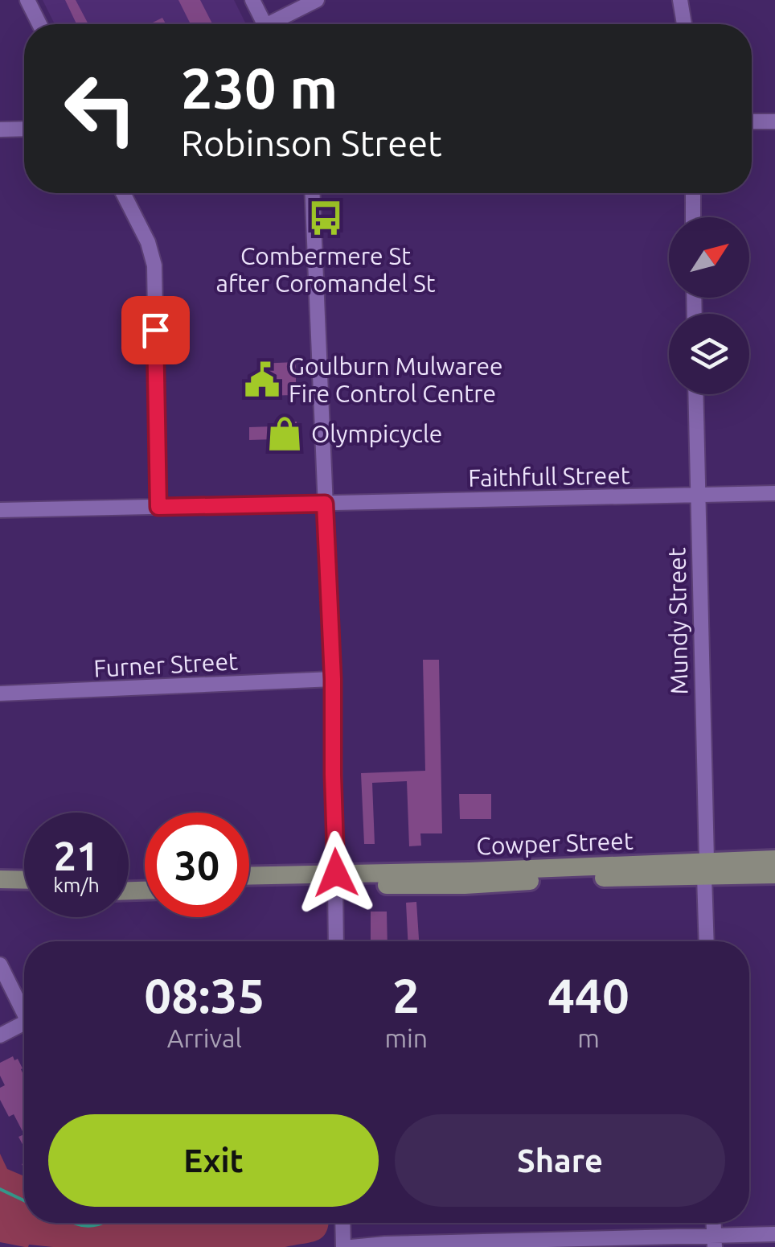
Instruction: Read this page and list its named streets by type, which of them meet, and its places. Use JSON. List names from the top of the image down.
{
  "streets": {
    "main road": ["Cowper Street"],
    "street": ["Faithfull Street", "Mundy Street", "Furner Street"]
  },
  "crossings": [
    ["Faithfull Street", "Mundy Street"],
    ["Mundy Street", "Cowper Street"]
  ],
  "places": {
    "bus stop": ["Combermere St after Coromandel St"],
    "public building": ["Goulburn Mulwaree Fire Control Centre"],
    "shop": ["Olympicycle"]
  },
  "north": "top right",
  "page": {
    "turn": ["230 m", "Robinson Street"],
    "speed": "21 km/h",
    "limit": "30",
    "eta": [
      "08:35",
      "Arrival",
      "2",
      "min",
      "440",
      "m"
    ],
    "buttons": ["Exit", "Share"]
  }
}
